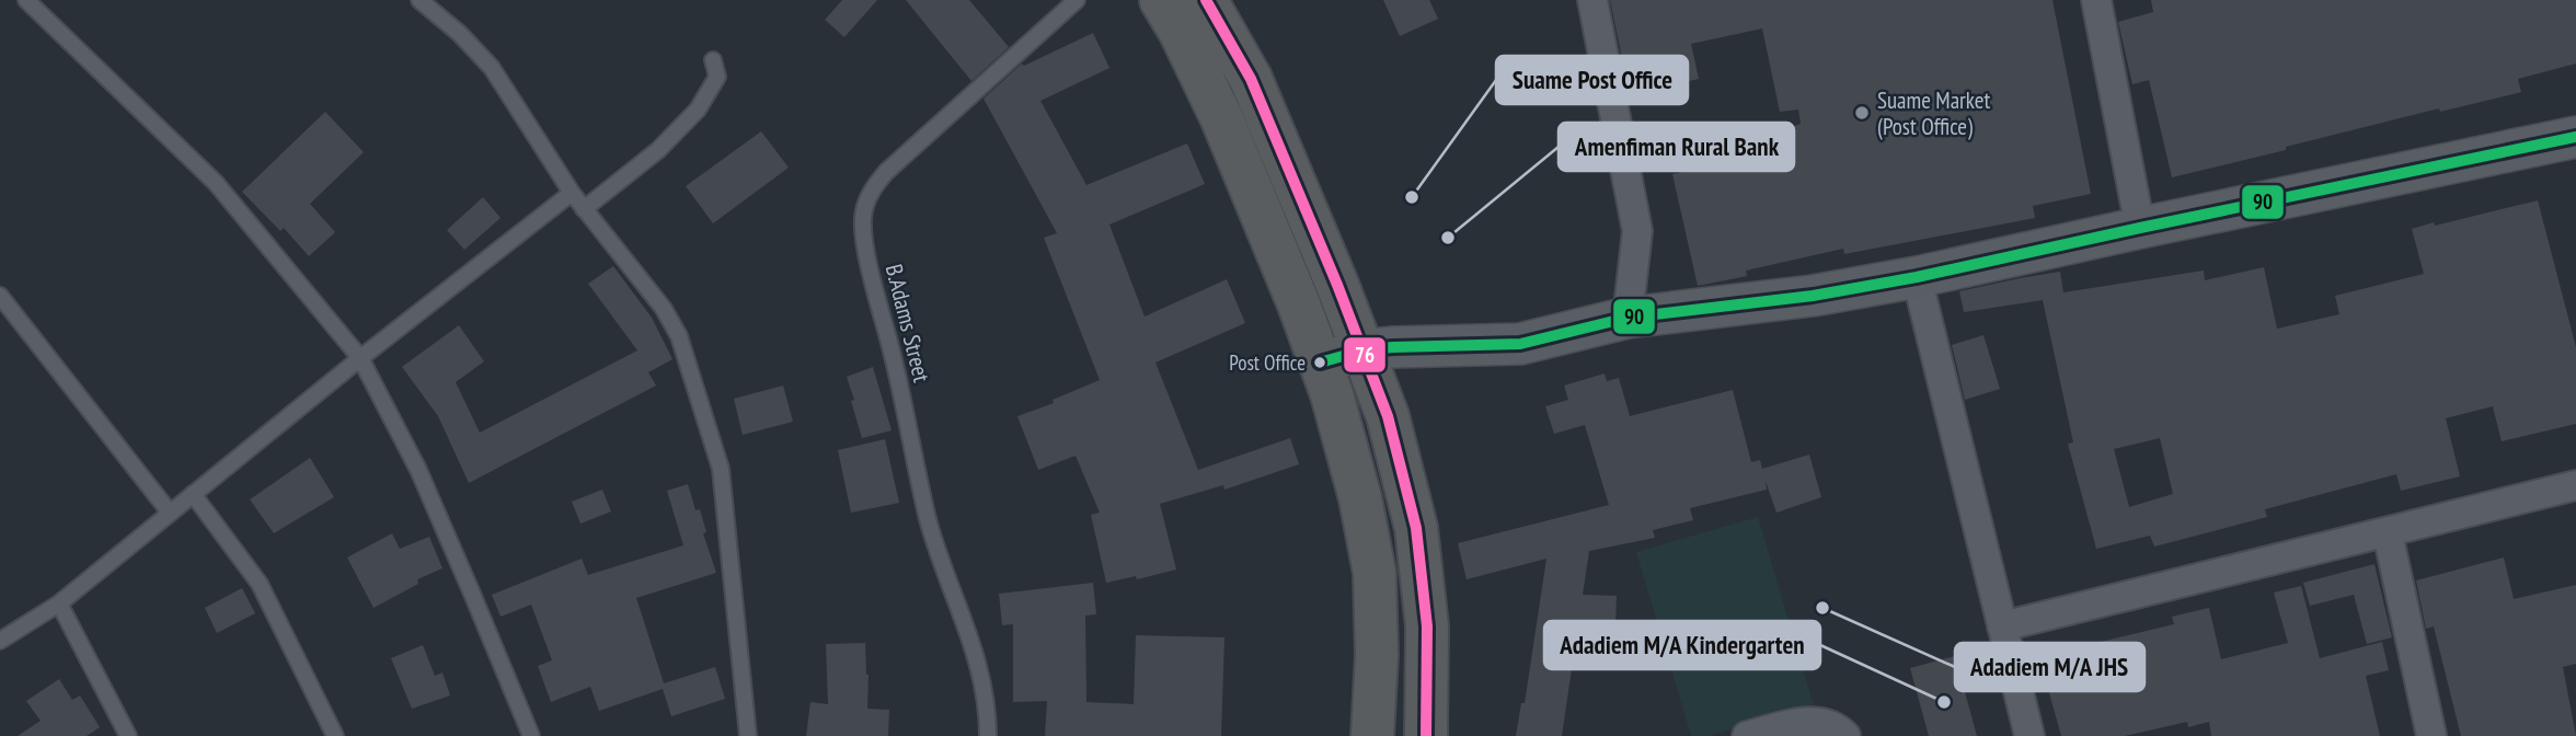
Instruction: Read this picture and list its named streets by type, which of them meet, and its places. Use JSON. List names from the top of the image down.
{
  "streets": {
    "lane": ["B.Adams Street"]
  },
  "places": [
    "Suame Market (Post Office)",
    "Suame Post Office",
    "Amenfiman Rural Bank",
    "Post Office",
    "Adadiem M/A JHS",
    "Adadiem M/A Kindergarten"
  ],
  "lines": ["transit line 76", "transit line 90"]
}
